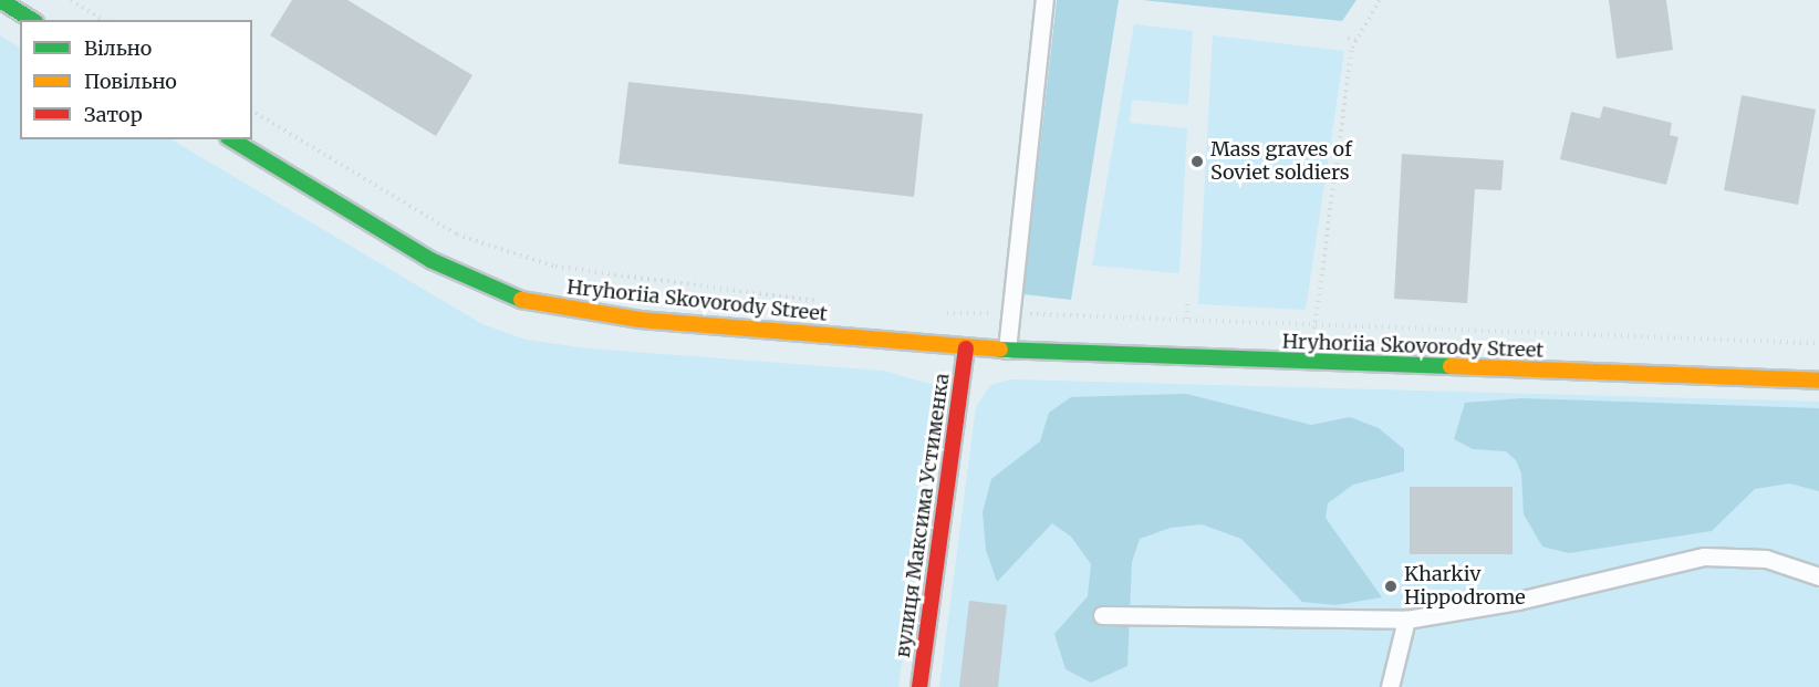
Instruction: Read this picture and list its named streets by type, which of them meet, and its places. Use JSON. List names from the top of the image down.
{
  "streets": {
    "street": ["Hryhoriia Skovorody Street", "вулиця Максима Устименка"]
  },
  "crossings": [
    ["Hryhoriia Skovorody Street", "вулиця Максима Устименка"]
  ],
  "places": ["Mass graves of Soviet soldiers", "Kharkiv Hippodrome"],
  "legend": ["Вільно", "Повільно", "Затор"]
}
